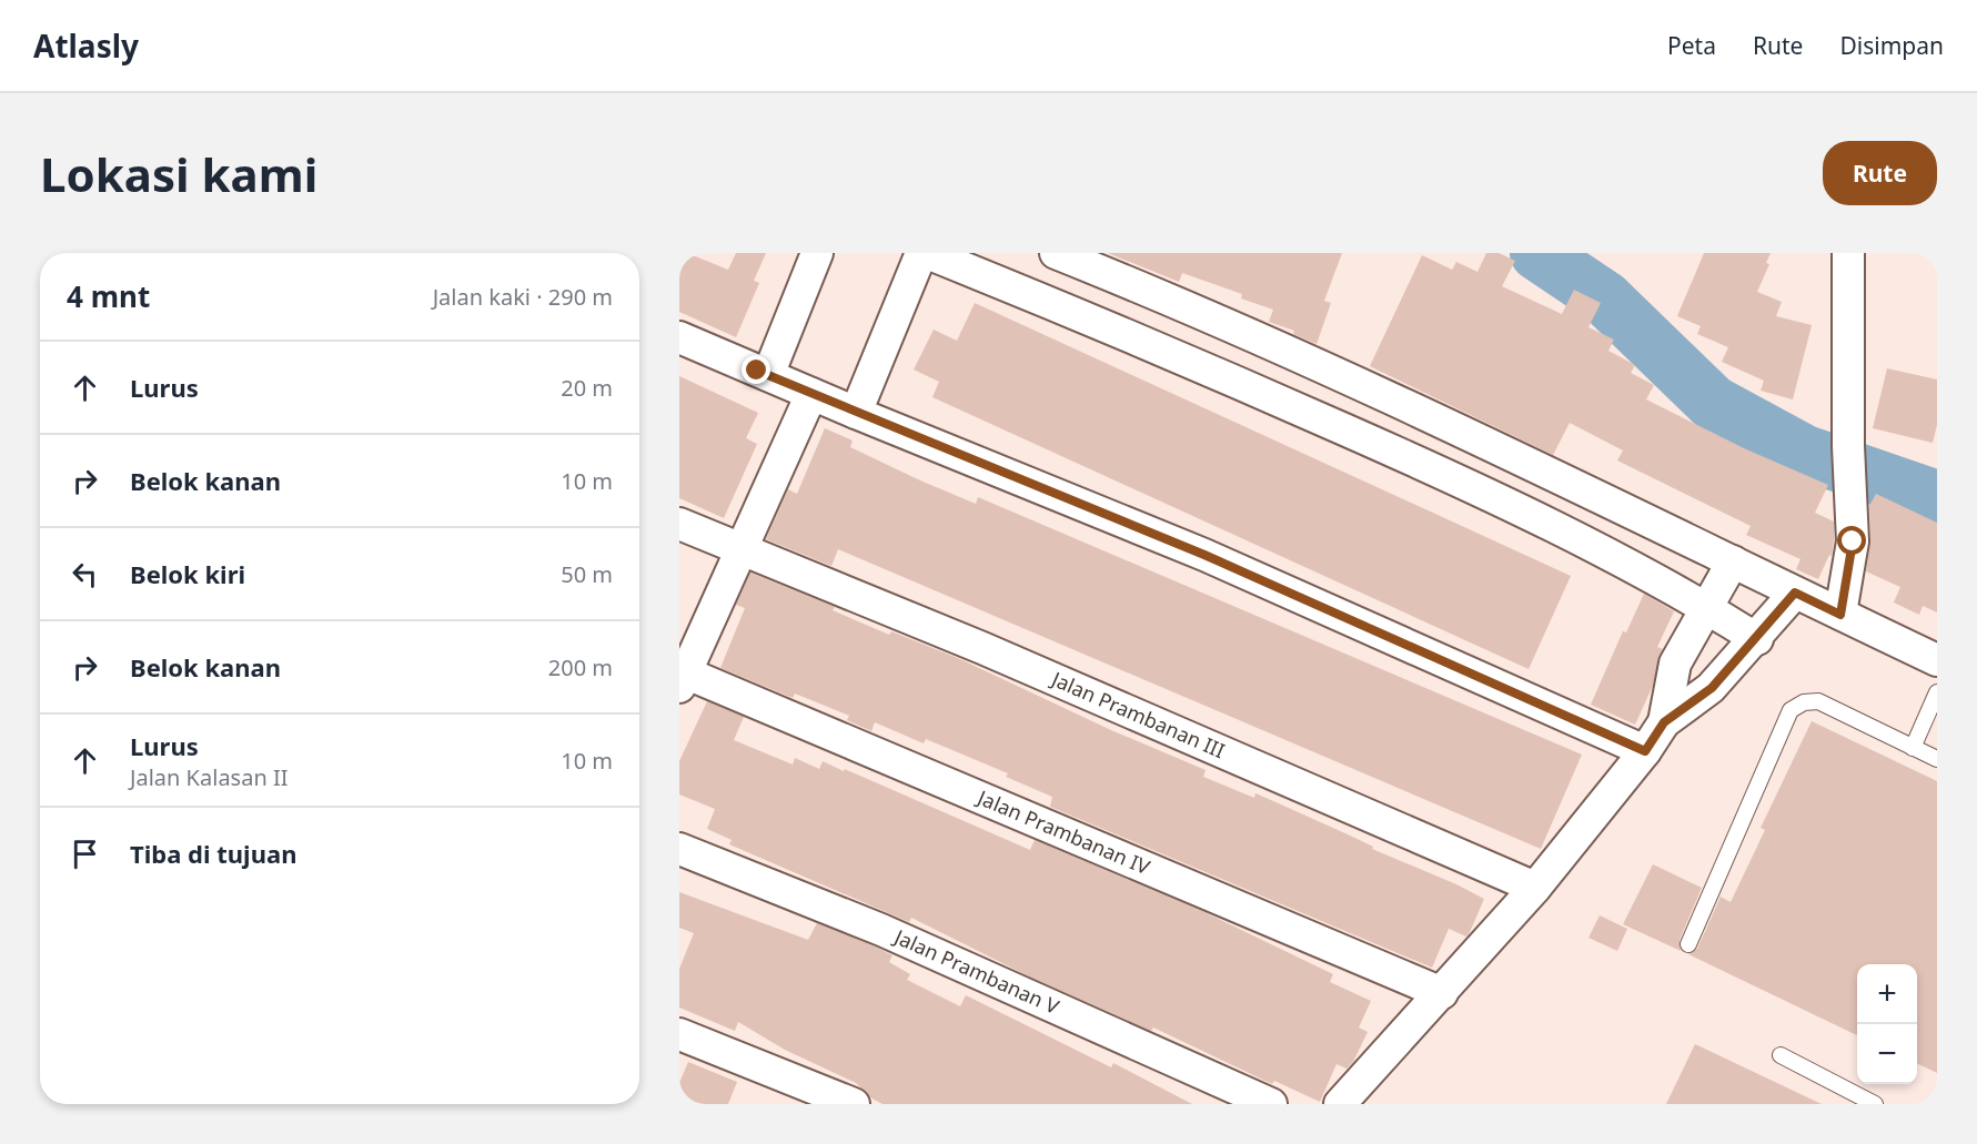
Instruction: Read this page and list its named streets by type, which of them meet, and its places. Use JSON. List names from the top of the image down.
{
  "streets": {
    "street": ["Jalan Prambanan III", "Jalan Prambanan IV", "Jalan Prambanan V"]
  },
  "page": {
    "header": "Atlasly",
    "nav": ["Peta", "Rute", "Disimpan"],
    "buttons": "Rute",
    "title": "Lokasi kami",
    "heading": ["4 mnt", "Jalan kaki · 290 m"],
    "list": [
      ["Lurus", "20 m"],
      ["Belok kanan", "10 m"],
      ["Belok kiri", "50 m"],
      ["Belok kanan", "200 m"],
      ["Lurus", "Jalan Kalasan II", "10 m"],
      "Tiba di tujuan"
    ],
    "map_buttons": ["+", "−"]
  }
}
